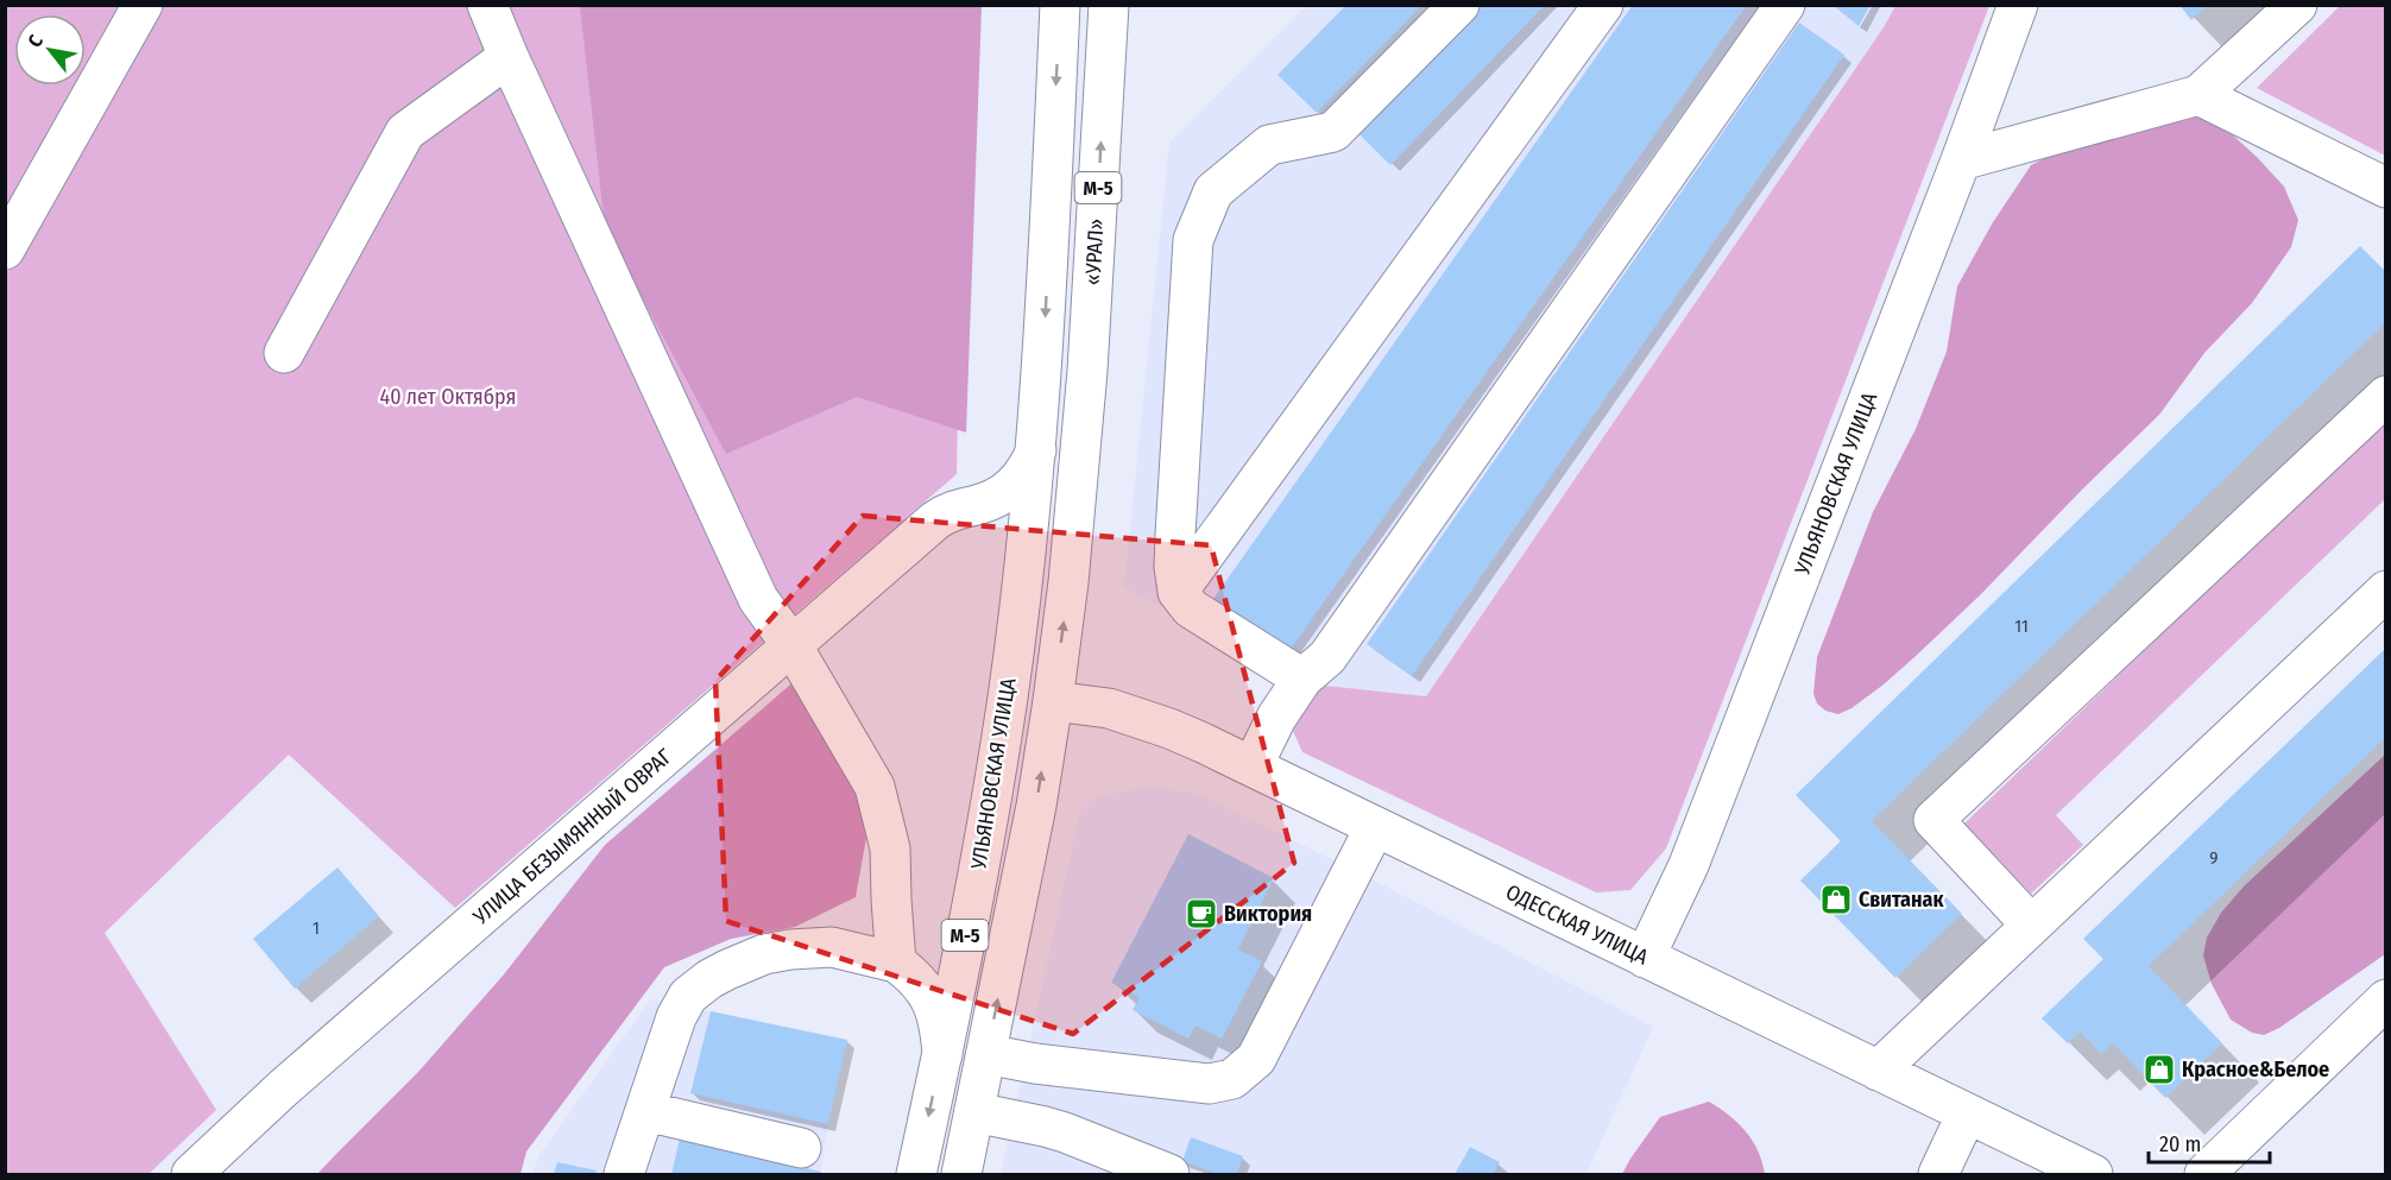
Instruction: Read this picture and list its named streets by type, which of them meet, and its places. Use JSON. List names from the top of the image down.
{
  "streets": {
    "main road": [
      "М-5",
      "«УРАЛ»",
      "УЛЬЯНОВСКАЯ УЛИЦА",
      "УЛИЦА БЕЗЫМЯННЫЙ ОВРАГ",
      "ОДЕССКАЯ УЛИЦА"
    ]
  },
  "crossings": [
    ["«УРАЛ»", "УЛЬЯНОВСКАЯ УЛИЦА"],
    ["УЛЬЯНОВСКАЯ УЛИЦА", "УЛИЦА БЕЗЫМЯННЫЙ ОВРАГ"],
    ["УЛЬЯНОВСКАЯ УЛИЦА", "ОДЕССКАЯ УЛИЦА"]
  ],
  "one_way": ["«УРАЛ»"],
  "parks": ["40 лет Октября"],
  "places": {
    "shop": ["Свитанак", "Красное&Белое"],
    "cafe": ["Виктория"]
  },
  "house_numbers": ["11", "9", "1"],
  "scale_bar": "20 m",
  "north": "top left"
}
